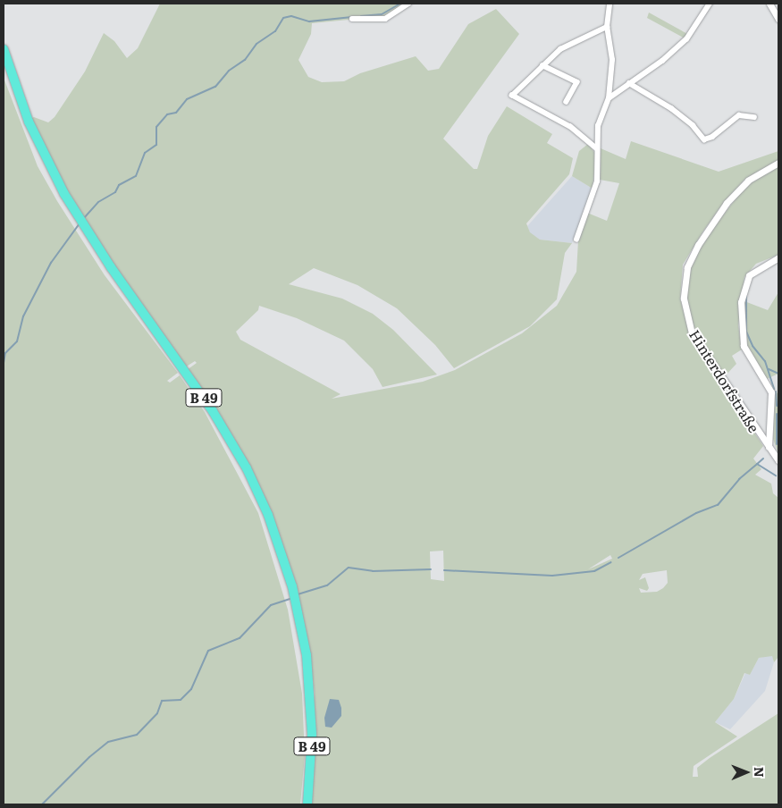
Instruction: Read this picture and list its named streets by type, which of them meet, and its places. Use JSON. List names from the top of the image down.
{
  "streets": {
    "highway": ["B 49"],
    "street": ["Hinterdorfstraße"]
  },
  "north": "right"
}
